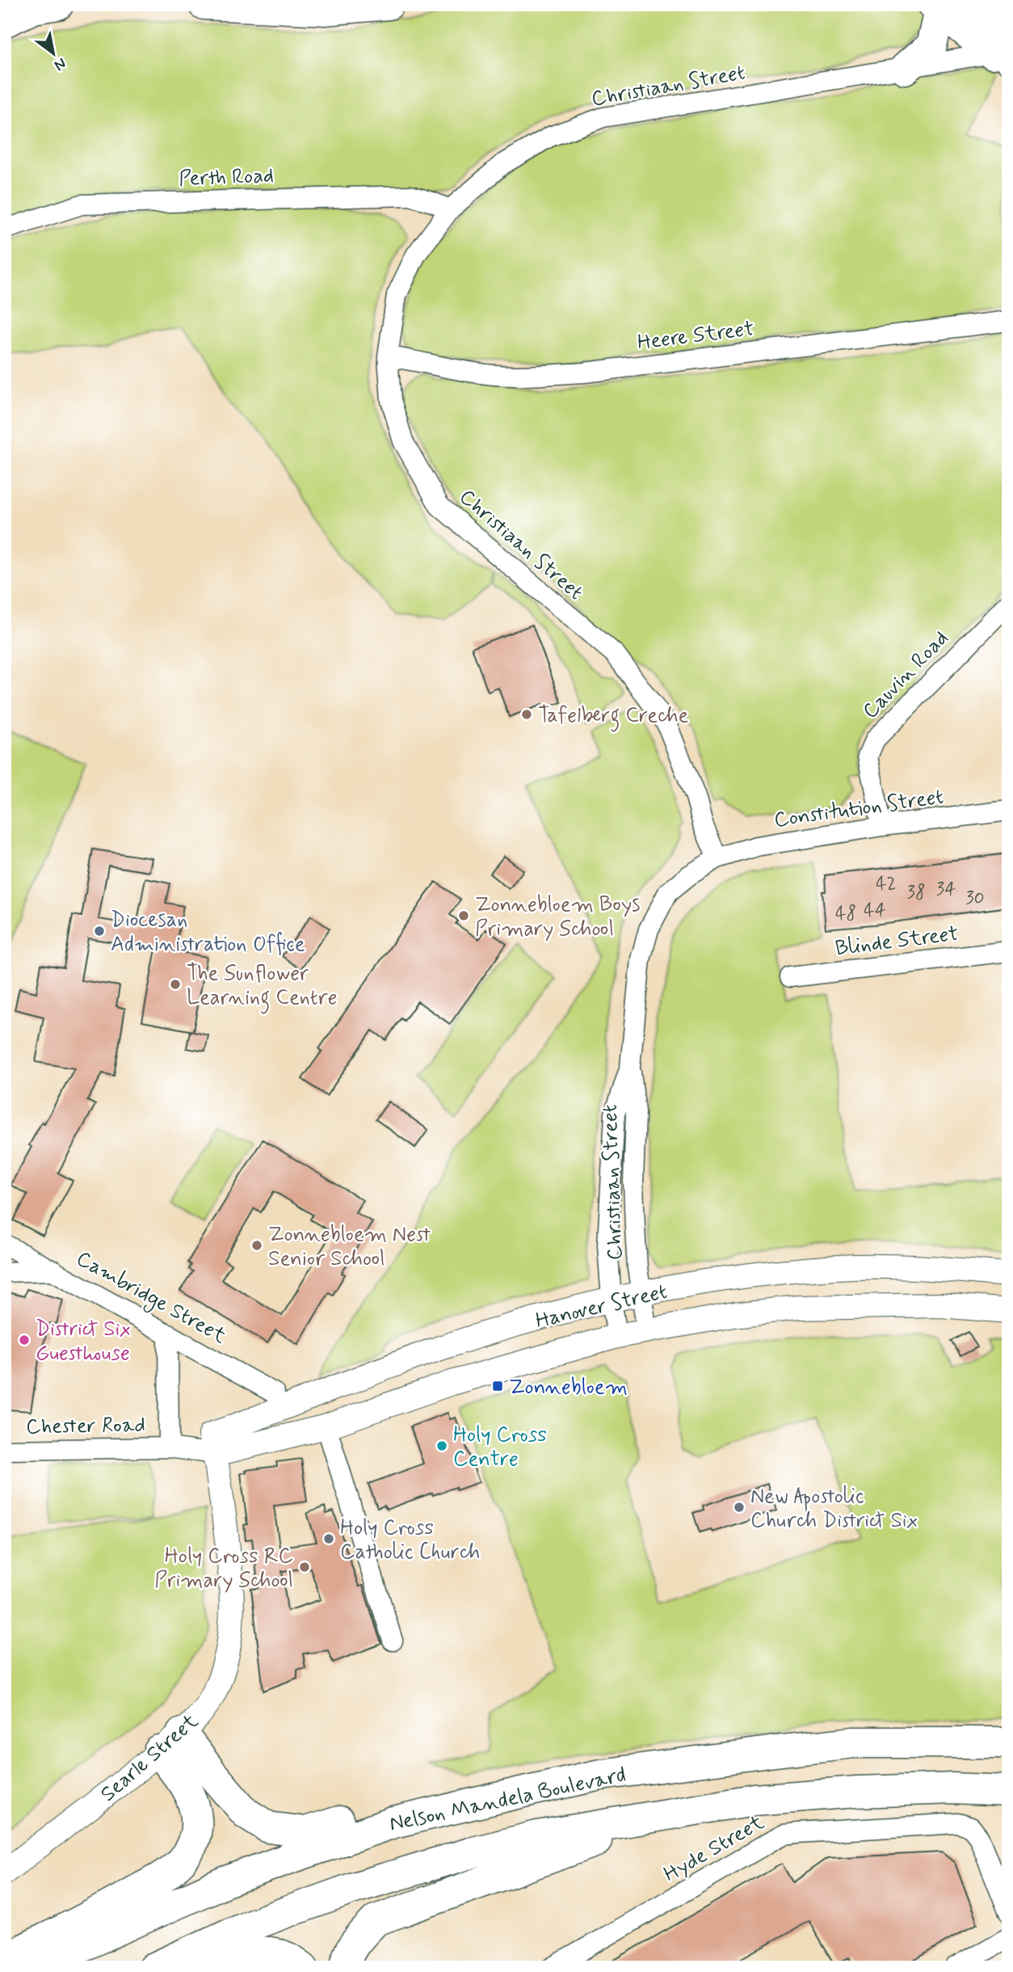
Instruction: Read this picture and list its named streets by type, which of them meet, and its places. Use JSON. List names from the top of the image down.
{
  "streets": {
    "main road": ["Nelson Mandela Boulevard"],
    "street": [
      "Christiaan Street",
      "Perth Road",
      "Heere Street",
      "Cauvin Road",
      "Constitution Street",
      "Blinde Street",
      "Cambridge Street",
      "Hanover Street",
      "Chester Road",
      "Searle Street",
      "Hyde Street"
    ]
  },
  "crossings": [
    ["Christiaan Street", "Perth Road"],
    ["Christiaan Street", "Heere Street"],
    ["Christiaan Street", "Constitution Street"],
    ["Christiaan Street", "Hanover Street"],
    ["Cauvin Road", "Constitution Street"],
    ["Hanover Street", "Chester Road"],
    ["Hanover Street", "Searle Street"],
    ["Chester Road", "Searle Street"]
  ],
  "places": {
    "other": [
      "Tafelberg Creche",
      "Zonnebloem Boys Primary School",
      "Diocesan Administration Office",
      "The Sunflower Learning Centre",
      "Zonnebloem Nest Senior School",
      "District Six Guesthouse",
      "Holy Cross Centre",
      "New Apostolic Church District Six",
      "Holy Cross Catholic Church",
      "Holy Cross RC Primary School"
    ],
    "transit": ["Zonnebloem"]
  },
  "house_numbers": [
    "42",
    "34",
    "38",
    "30",
    "44",
    "48"
  ],
  "north": "bottom right"
}
